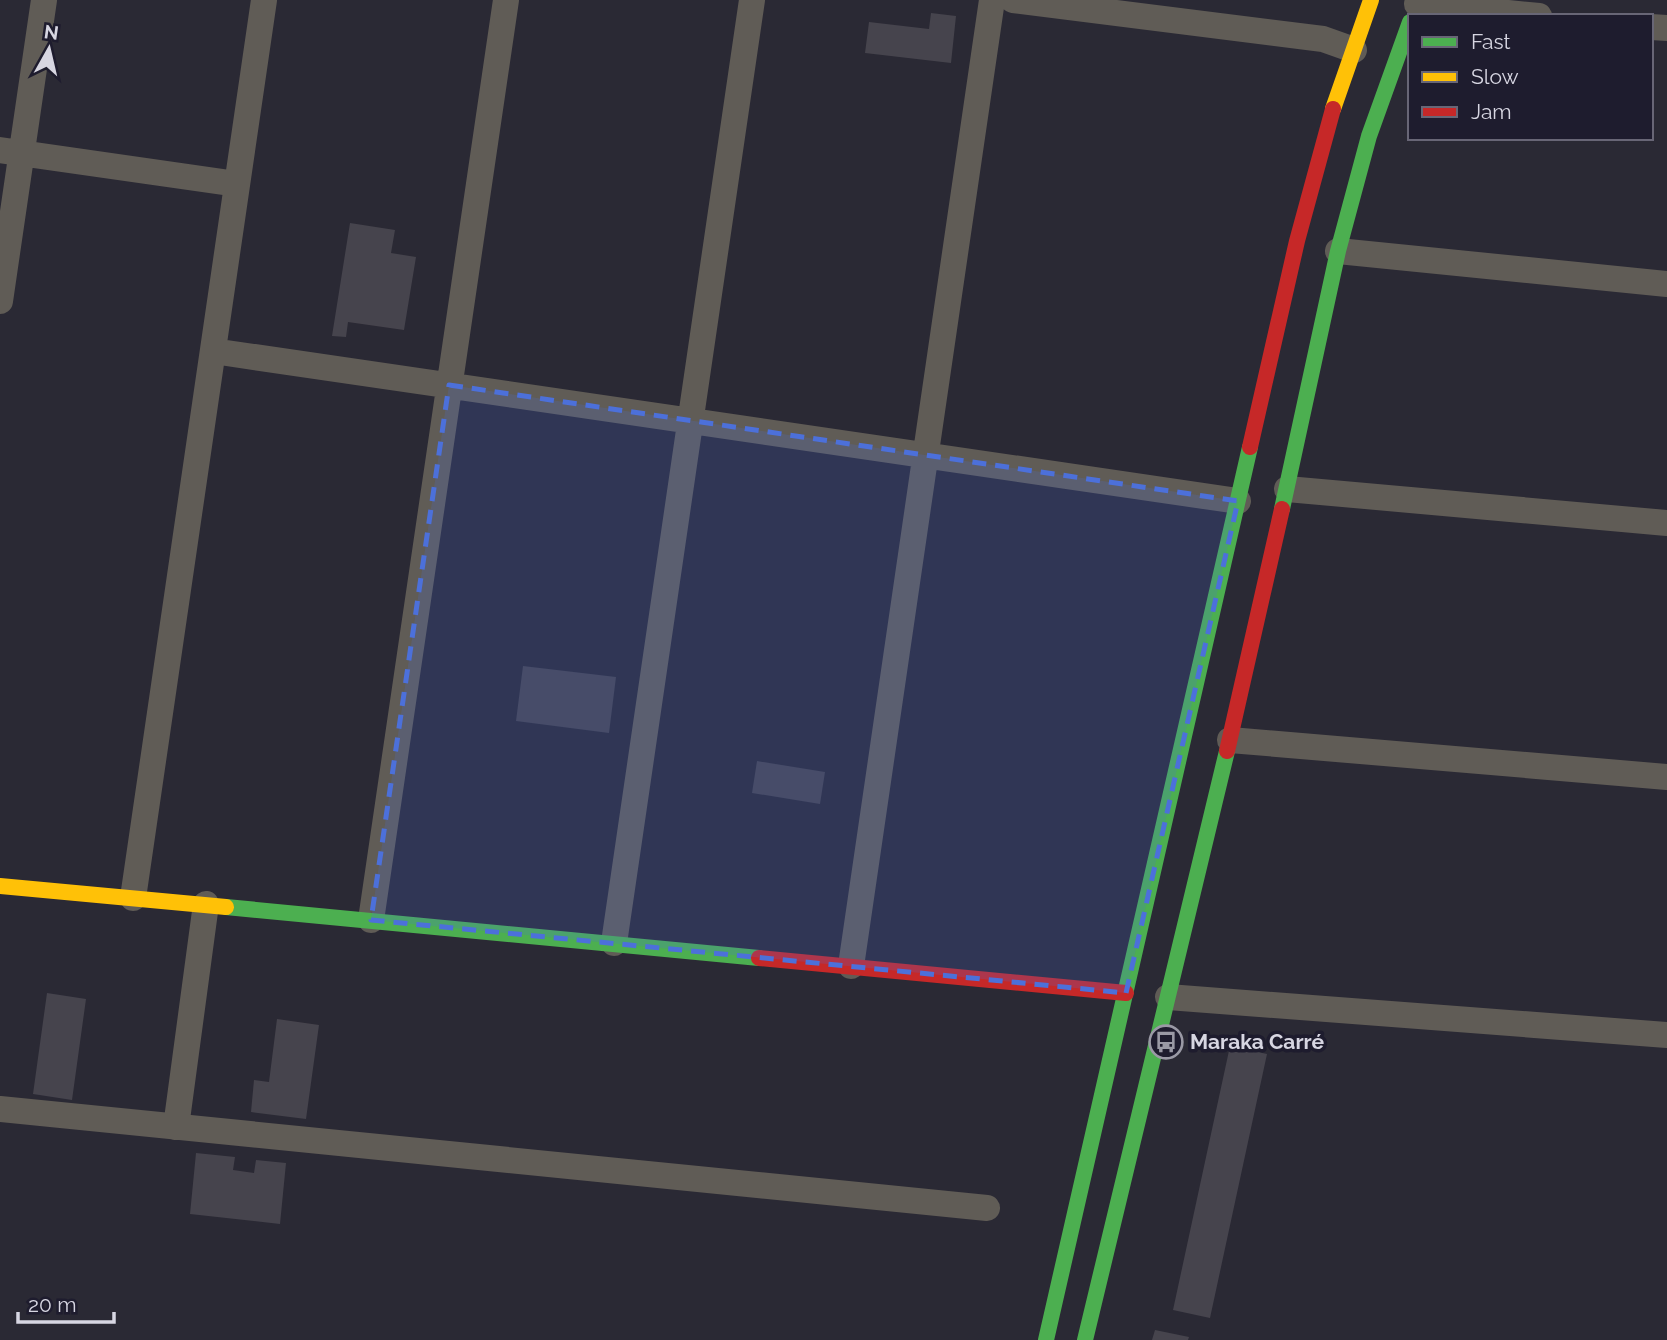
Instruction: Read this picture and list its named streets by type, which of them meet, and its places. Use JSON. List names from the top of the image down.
{
  "places": {
    "bus stop": ["Maraka Carré"]
  },
  "legend": ["Fast", "Slow", "Jam"],
  "scale_bar": "20 m",
  "north": "top"
}
